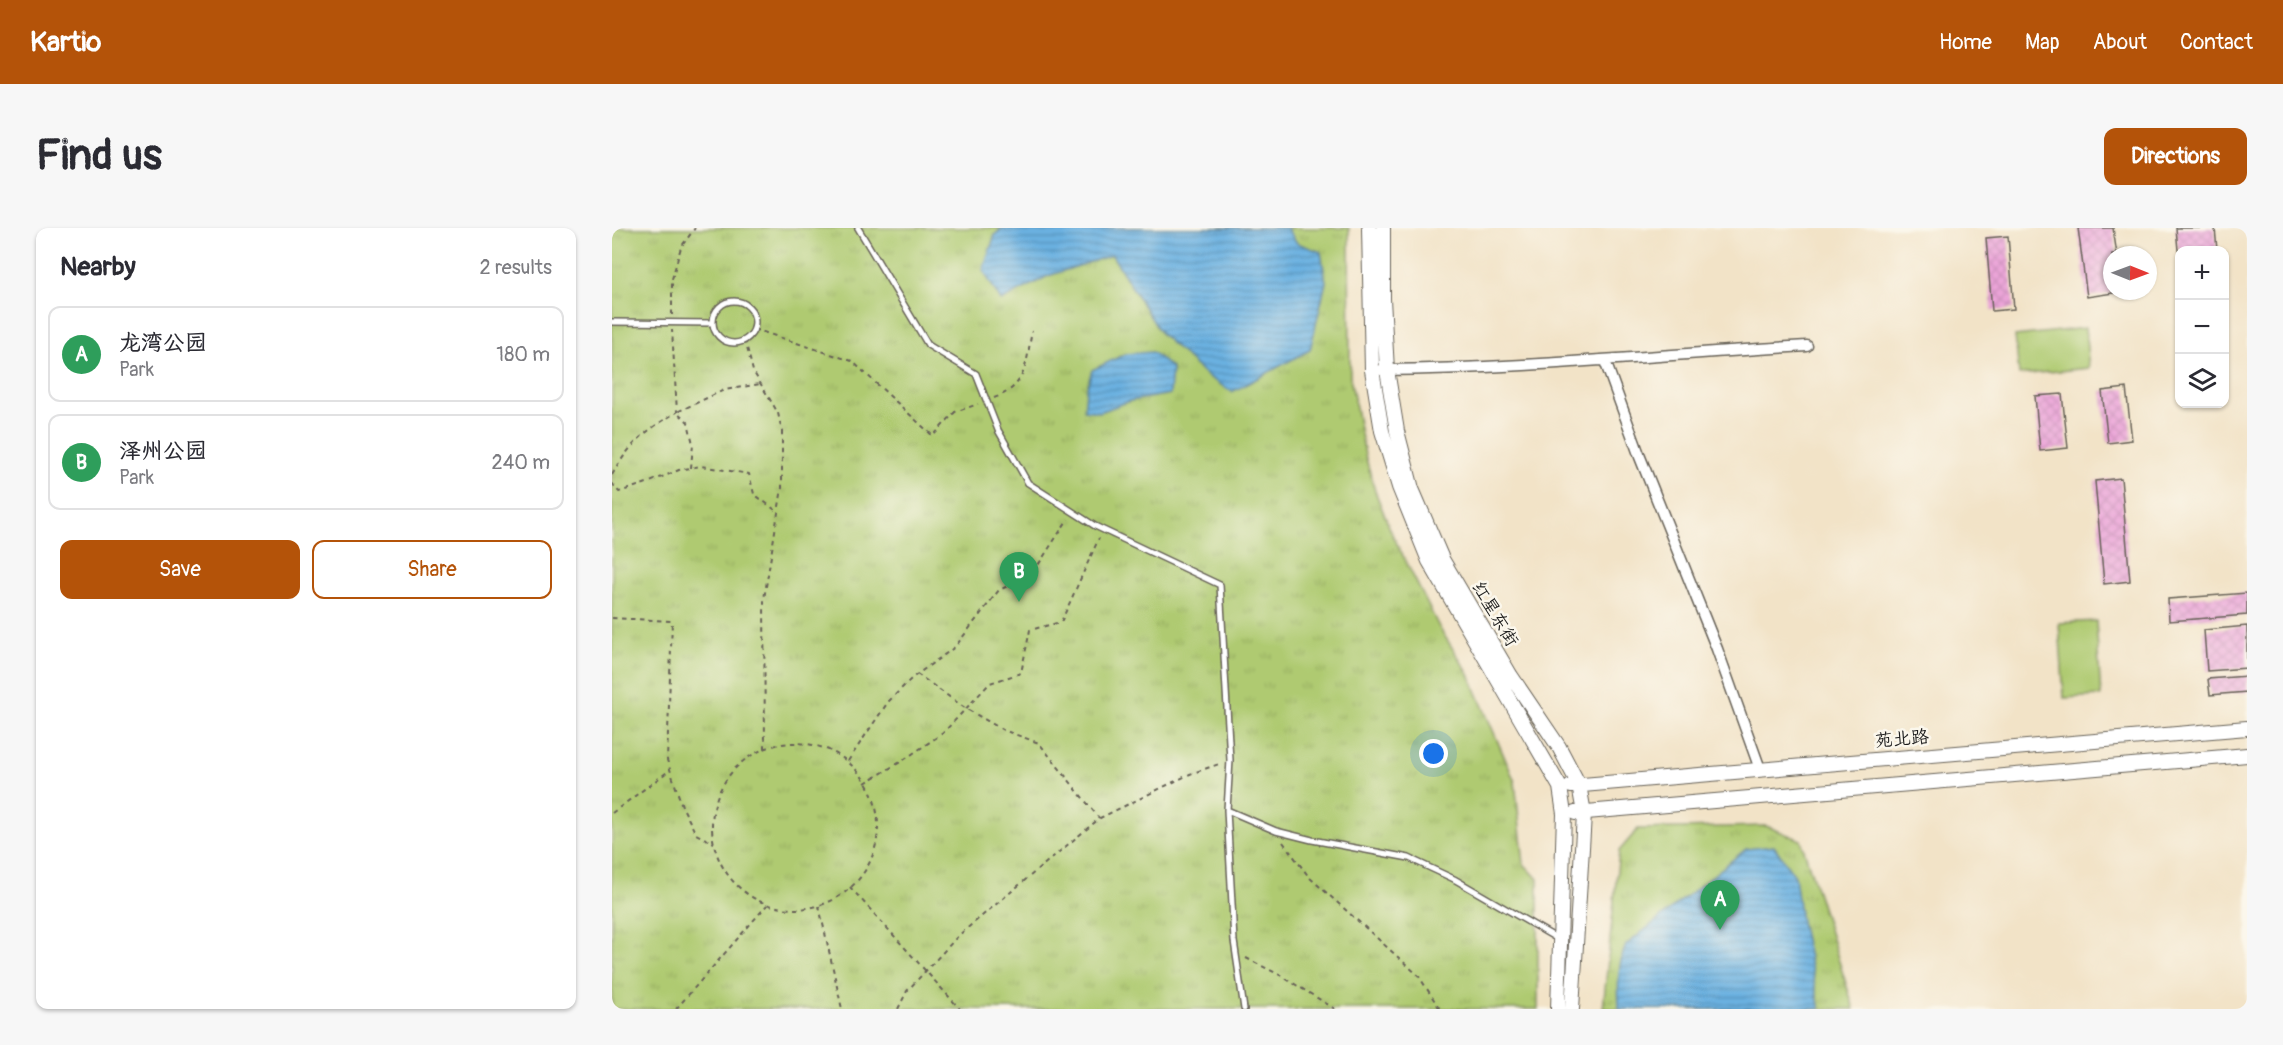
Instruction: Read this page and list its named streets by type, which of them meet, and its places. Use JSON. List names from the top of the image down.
{
  "streets": {
    "main road": ["红星东街", "苑北路"]
  },
  "crossings": [
    ["红星东街", "苑北路"]
  ],
  "north": "right",
  "page": {
    "header": "Kartio",
    "nav": [
      "Home",
      "Map",
      "About",
      "Contact"
    ],
    "buttons": [
      "Directions",
      ["Save", "Share"]
    ],
    "title": "Find us",
    "heading": ["Nearby", "2 results"],
    "map_buttons": ["+", "−"],
    "list": [
      {
        "mark": "A",
        "name": "龙湾公园",
        "note": "Park",
        "value": "180 m"
      },
      {
        "mark": "B",
        "name": "泽州公园",
        "note": "Park",
        "value": "240 m"
      }
    ],
    "pins": ["B", "A"]
  }
}
